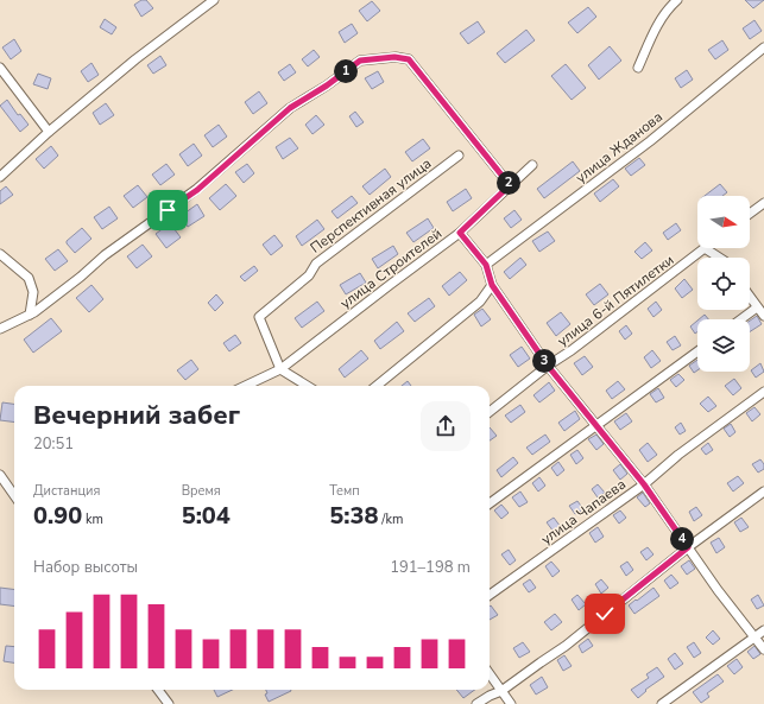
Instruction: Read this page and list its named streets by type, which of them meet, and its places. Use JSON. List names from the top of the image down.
{
  "streets": {
    "street": [
      "улица Жданова",
      "Перспективная улица",
      "улица Строителей",
      "улица 6-й Пятилетки",
      "улица Чапаева"
    ]
  },
  "crossings": [
    ["Перспективная улица", "улица Строителей"]
  ],
  "north": "right",
  "page": {
    "pins": [
      "1",
      "2",
      "3",
      "4"
    ],
    "heading": ["Вечерний забег", "20:51"],
    "stats": [
      ["Дистанция", "0.90 km"],
      ["Время", "5:04"],
      ["Темп", "5:38 /km"]
    ],
    "chart": ["Набор высоты", "191–198 m"]
  }
}
